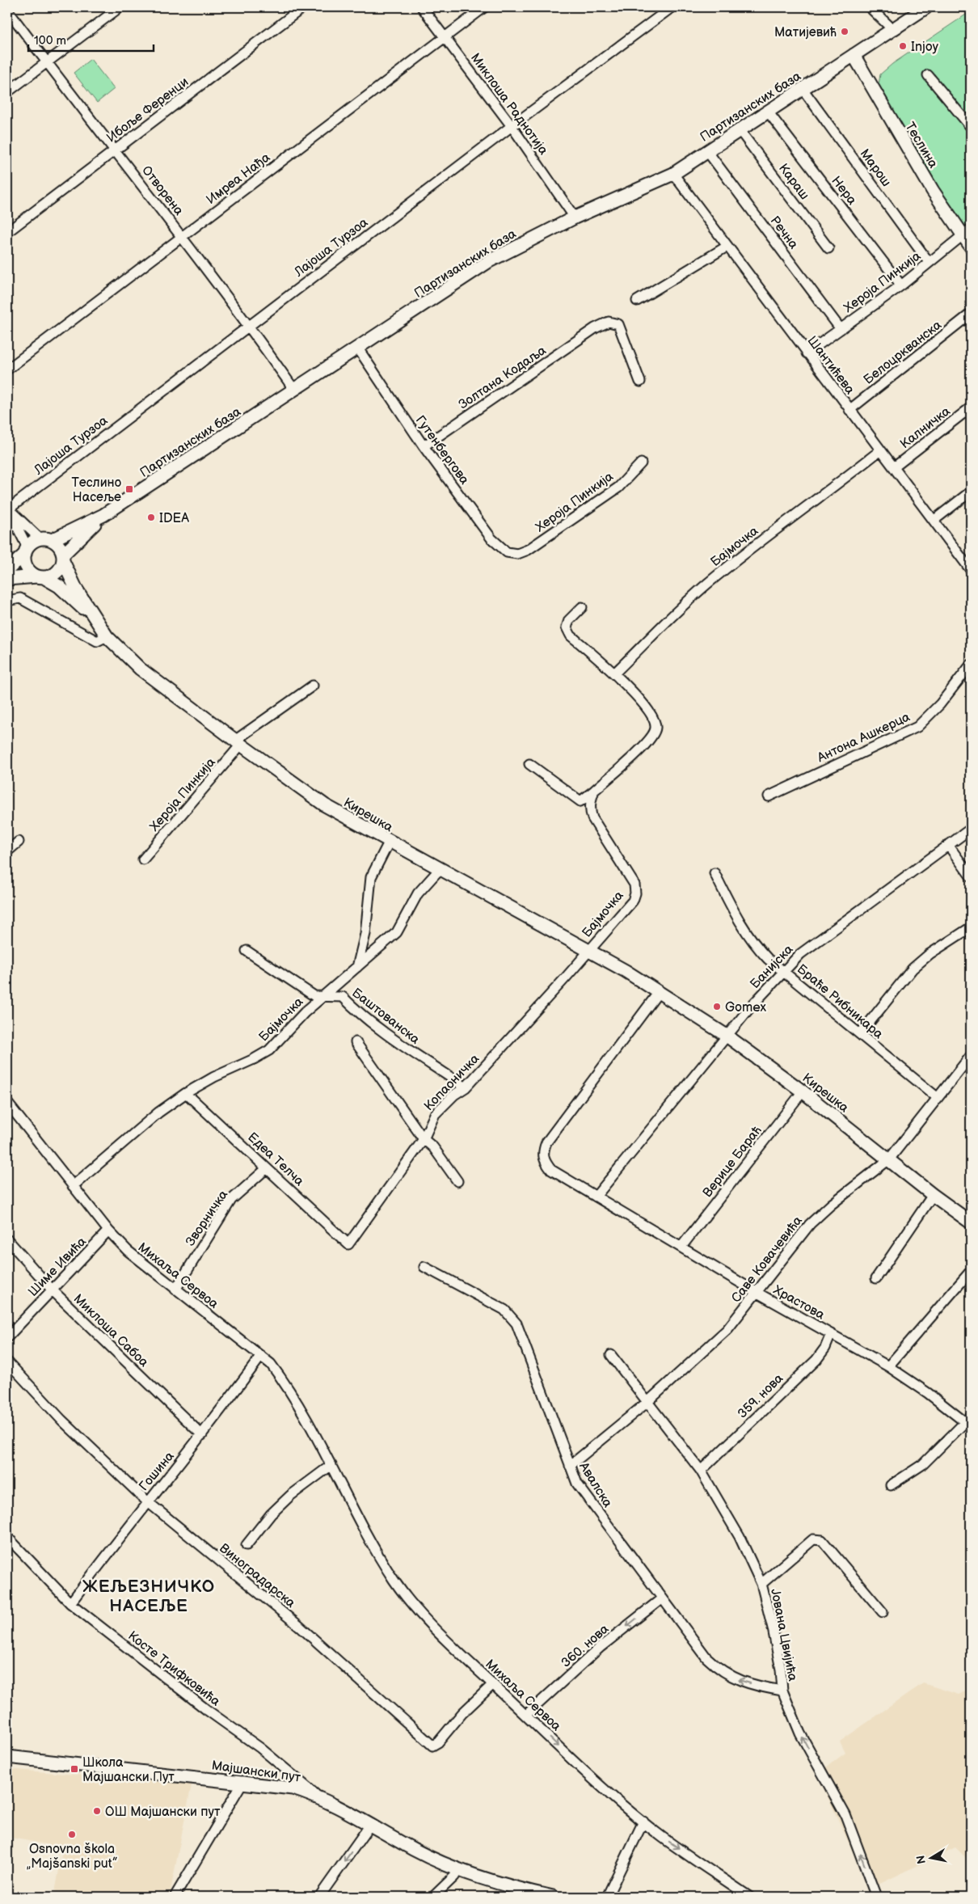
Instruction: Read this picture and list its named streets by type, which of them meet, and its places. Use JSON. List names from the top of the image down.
{
  "streets": {
    "street": [
      "Миклоша Раднотија",
      "Партизанских база",
      "Ибоље Ференци",
      "Теслина",
      "Марош",
      "Имреа Нађа",
      "Караш",
      "Отворена",
      "Нера",
      "Речна",
      "Лајоша Турзоа",
      "Хероја Пинкија",
      "Белоцркванска",
      "Шантићева",
      "Золтана Кодаља",
      "Калничка",
      "Гутенбергова",
      "Бајмочка",
      "Антона Ашкерца",
      "Кирешка",
      "Банијска",
      "Браће Рибникара",
      "Баштованска",
      "Копаоничка",
      "Едеа Телча",
      "Верице Бараћ",
      "Зворничка",
      "Саве Ковачевића",
      "Шиме Ивића",
      "Михаља Сервоа",
      "Храстова",
      "Миклоша Сабоа",
      "359. нова",
      "Гошина",
      "Авалска",
      "Виноградарска",
      "Јована Цвијића",
      "360. нова",
      "Косте Трифковића",
      "Мајшански пут"
    ]
  },
  "crossings": [
    ["Миклоша Раднотија", "Партизанских база"],
    ["Миклоша Раднотија", "Имреа Нађа"],
    ["Миклоша Раднотија", "Лајоша Турзоа"],
    ["Партизанских база", "Теслина"],
    ["Партизанских база", "Марош"],
    ["Партизанских база", "Караш"],
    ["Партизанских база", "Отворена"],
    ["Партизанских база", "Нера"],
    ["Партизанских база", "Речна"],
    ["Партизанских база", "Шантићева"],
    ["Партизанских база", "Гутенбергова"],
    ["Партизанских база", "Кирешка"],
    ["Ибоље Ференци", "Отворена"],
    ["Теслина", "Хероја Пинкија"],
    ["Марош", "Хероја Пинкија"],
    ["Имреа Нађа", "Отворена"],
    ["Отворена", "Лајоша Турзоа"],
    ["Нера", "Хероја Пинкија"],
    ["Речна", "Хероја Пинкија"],
    ["Хероја Пинкија", "Шантићева"],
    ["Хероја Пинкија", "Гутенбергова"],
    ["Хероја Пинкија", "Кирешка"],
    ["Белоцркванска", "Шантићева"],
    ["Шантићева", "Калничка"],
    ["Шантићева", "Бајмочка"],
    ["Золтана Кодаља", "Гутенбергова"],
    ["Бајмочка", "Кирешка"],
    ["Бајмочка", "Баштованска"],
    ["Бајмочка", "Копаоничка"],
    ["Бајмочка", "Едеа Телча"],
    ["Бајмочка", "Михаља Сервоа"],
    ["Кирешка", "Банијска"],
    ["Кирешка", "Копаоничка"],
    ["Кирешка", "Верице Бараћ"],
    ["Кирешка", "Саве Ковачевића"],
    ["Банијска", "Браће Рибникара"],
    ["Банијска", "Храстова"],
    ["Браће Рибникара", "Саве Ковачевића"],
    ["Баштованска", "Копаоничка"],
    ["Копаоничка", "Едеа Телча"],
    ["Едеа Телча", "Зворничка"],
    ["Верице Бараћ", "Храстова"],
    ["Зворничка", "Михаља Сервоа"],
    ["Саве Ковачевића", "Храстова"],
    ["Саве Ковачевића", "Авалска"],
    ["Саве Ковачевића", "Јована Цвијића"],
    ["Шиме Ивића", "Михаља Сервоа"],
    ["Шиме Ивића", "Миклоша Сабоа"],
    ["Михаља Сервоа", "Гошина"],
    ["Михаља Сервоа", "Виноградарска"],
    ["Михаља Сервоа", "360. нова"],
    ["Храстова", "359. нова"],
    ["Миклоша Сабоа", "Гошина"],
    ["359. нова", "Јована Цвијића"],
    ["Гошина", "Виноградарска"],
    ["Гошина", "Косте Трифковића"],
    ["Авалска", "Јована Цвијића"],
    ["Авалска", "360. нова"],
    ["Косте Трифковића", "Мајшански пут"]
  ],
  "one_way": ["Јована Цвијића", "360. нова"],
  "districts": ["ЖЕЉЕЗНИЧКО НАСЕЉЕ"],
  "places": {
    "other": [
      "Матијевић",
      "Injoy",
      "IDEA",
      "Gomex",
      "ОШ Мајшански пут",
      "Osnovna škola „Majšanski put”"
    ],
    "transit": ["Теслино Насеље", "Школа Мајшански Пут"]
  },
  "scale_bar": "100 m",
  "north": "left"
}
